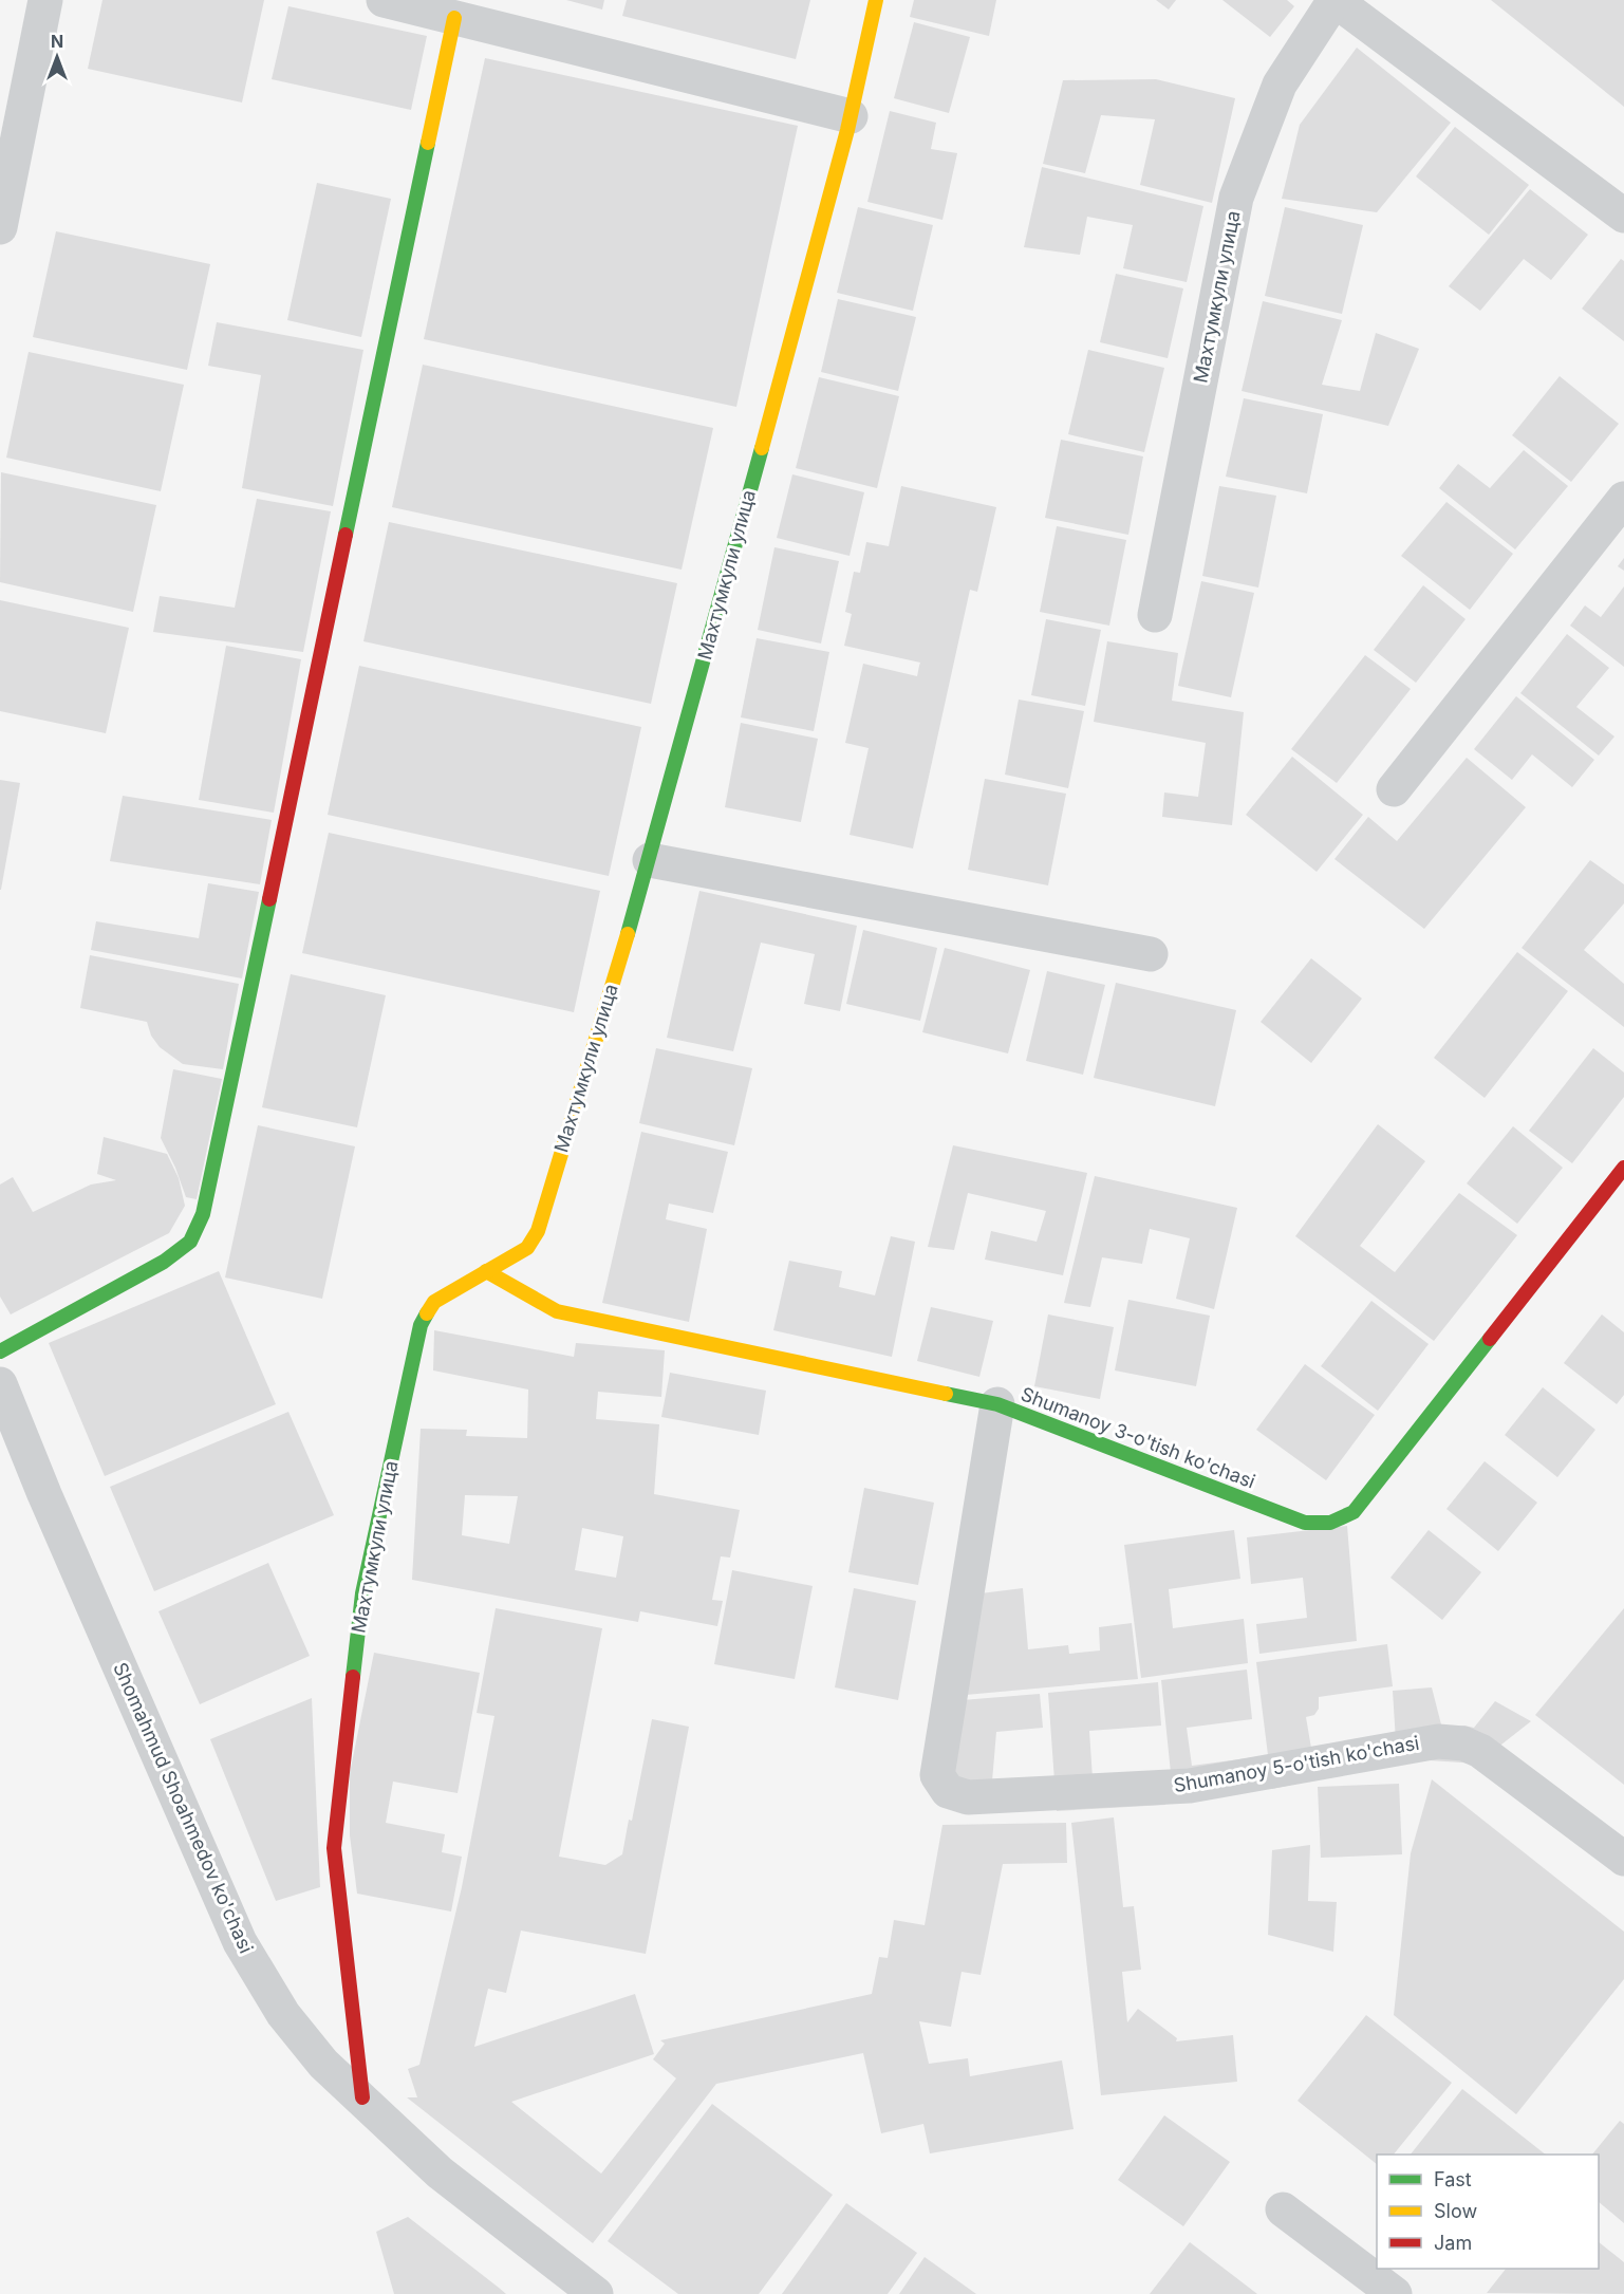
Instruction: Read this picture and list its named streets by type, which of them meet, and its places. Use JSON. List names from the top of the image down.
{
  "streets": {
    "street": [
      "Махтумкули улица",
      "Shumanoy 3-o'tish ko'chasi",
      "Shumanoy 5-o'tish ko'chasi",
      "Shomahmud Shoahmedov ko'chasi"
    ]
  },
  "crossings": [
    ["Махтумкули улица", "Shumanoy 3-o'tish ko'chasi"],
    ["Махтумкули улица", "Shomahmud Shoahmedov ko'chasi"],
    ["Shumanoy 3-o'tish ko'chasi", "Shumanoy 5-o'tish ko'chasi"]
  ],
  "legend": ["Fast", "Slow", "Jam"],
  "north": "top"
}
